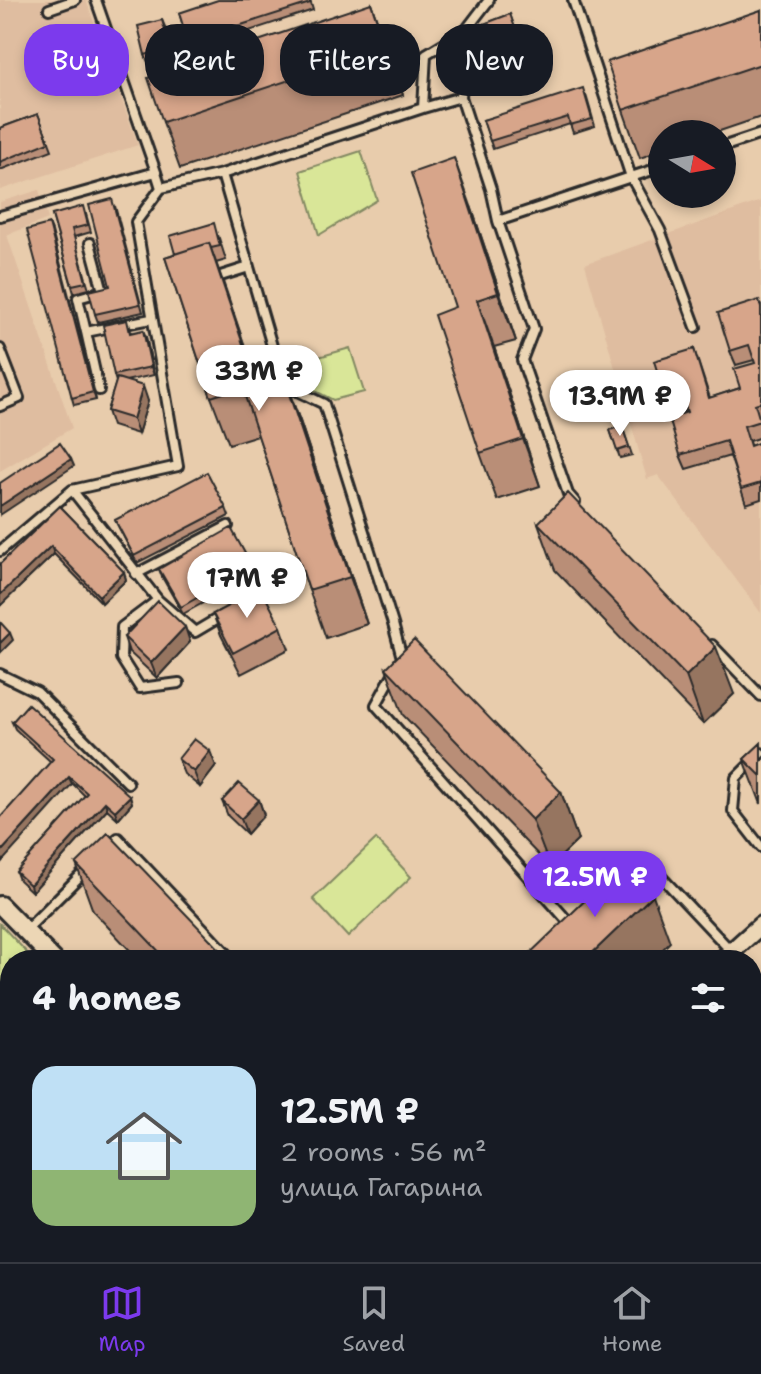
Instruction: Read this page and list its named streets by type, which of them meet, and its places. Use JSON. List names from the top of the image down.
{
  "north": "right",
  "page": {
    "chip": [
      "Buy",
      "Rent",
      "Filters",
      "New"
    ],
    "price": [
      "33M ₽",
      "13.9M ₽",
      "17M ₽",
      "12.5M ₽"
    ],
    "heading": "4 homes",
    "list": [
      {
        "name": "12.5M ₽",
        "note": "2 rooms · 56 m² · улица Гагарина"
      }
    ],
    "tabs": ["Map", "Saved", "Home"]
  }
}
